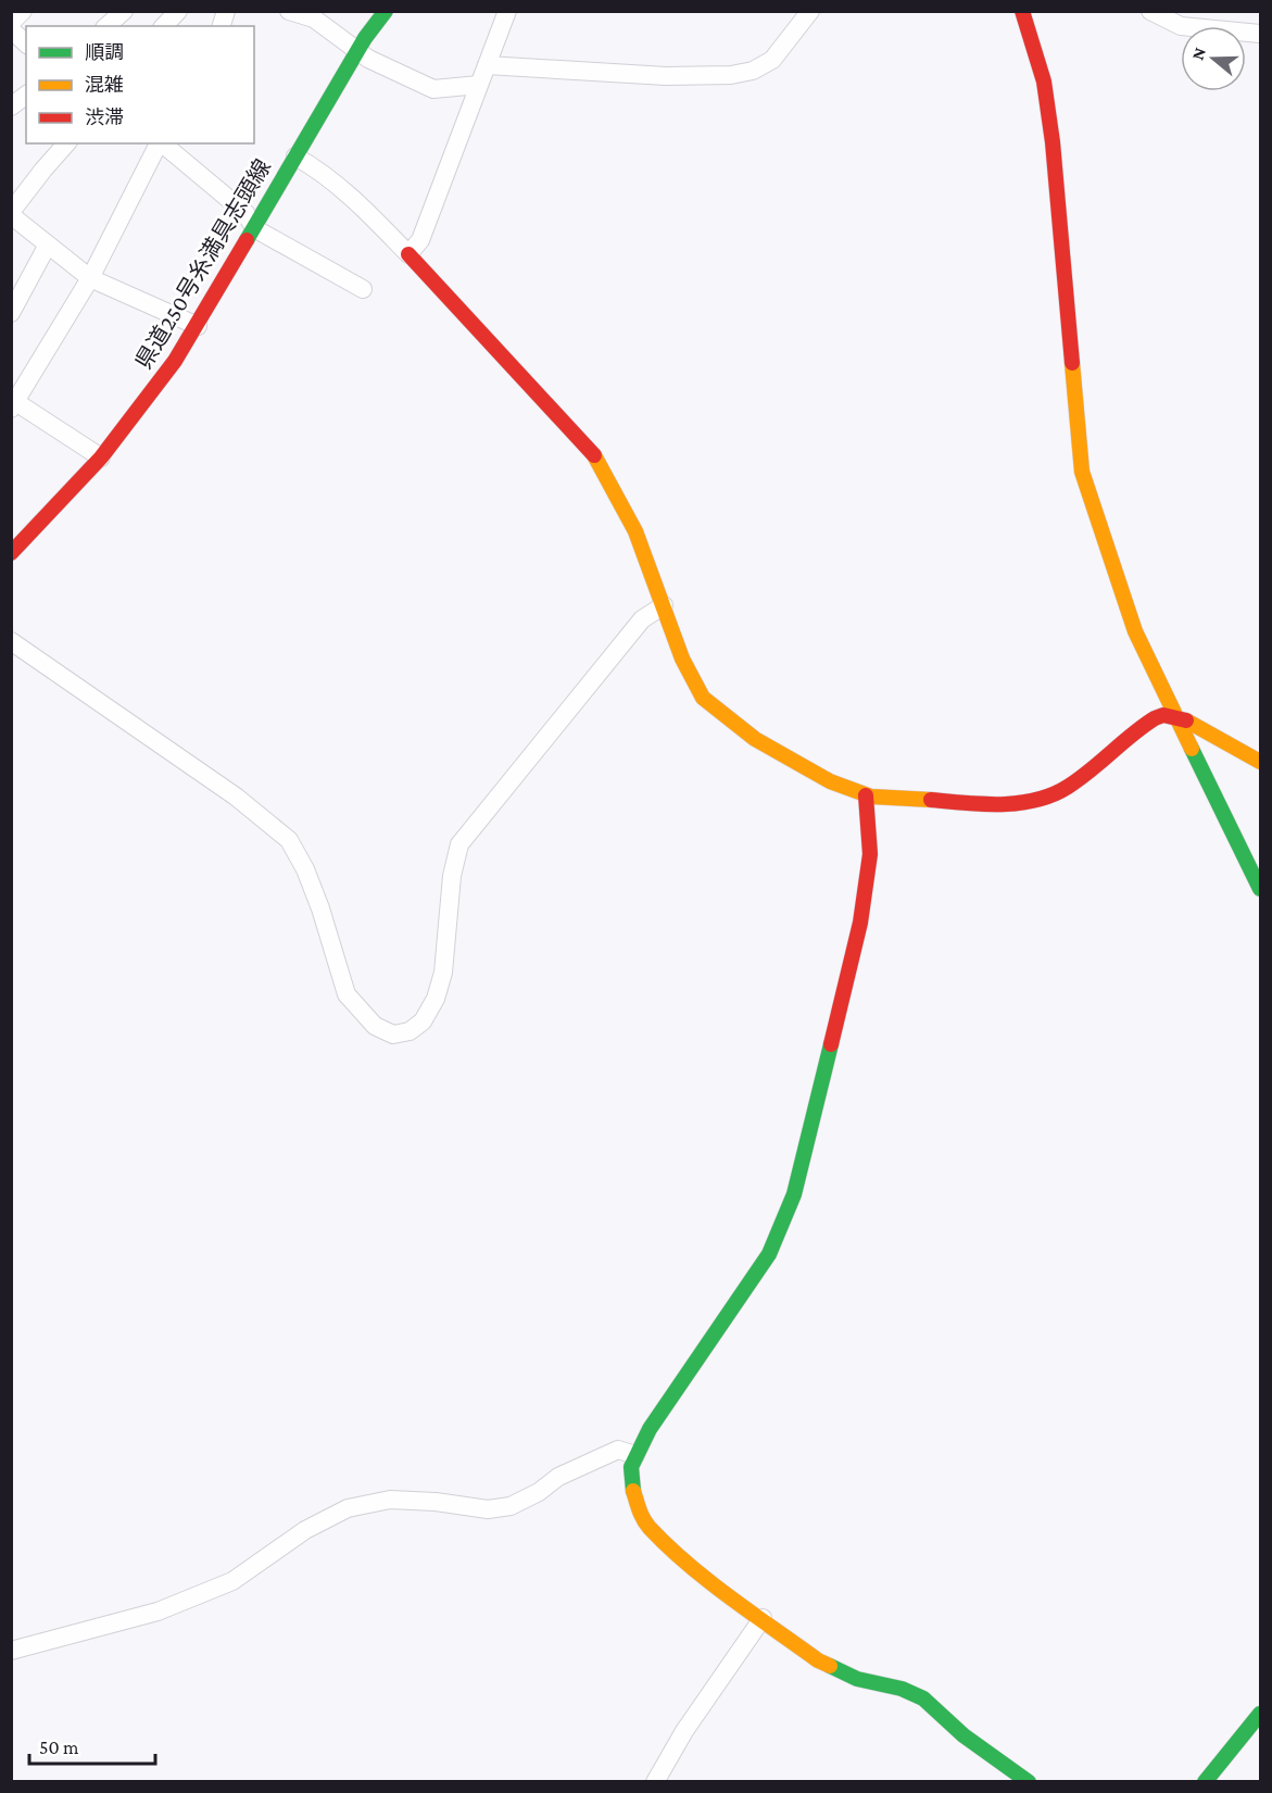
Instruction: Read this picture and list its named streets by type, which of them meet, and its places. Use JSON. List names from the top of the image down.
{
  "streets": {
    "street": ["県道250号糸満具志頭線"]
  },
  "legend": ["順調", "混雑", "渋滞"],
  "scale_bar": "50 m",
  "north": "left"
}
